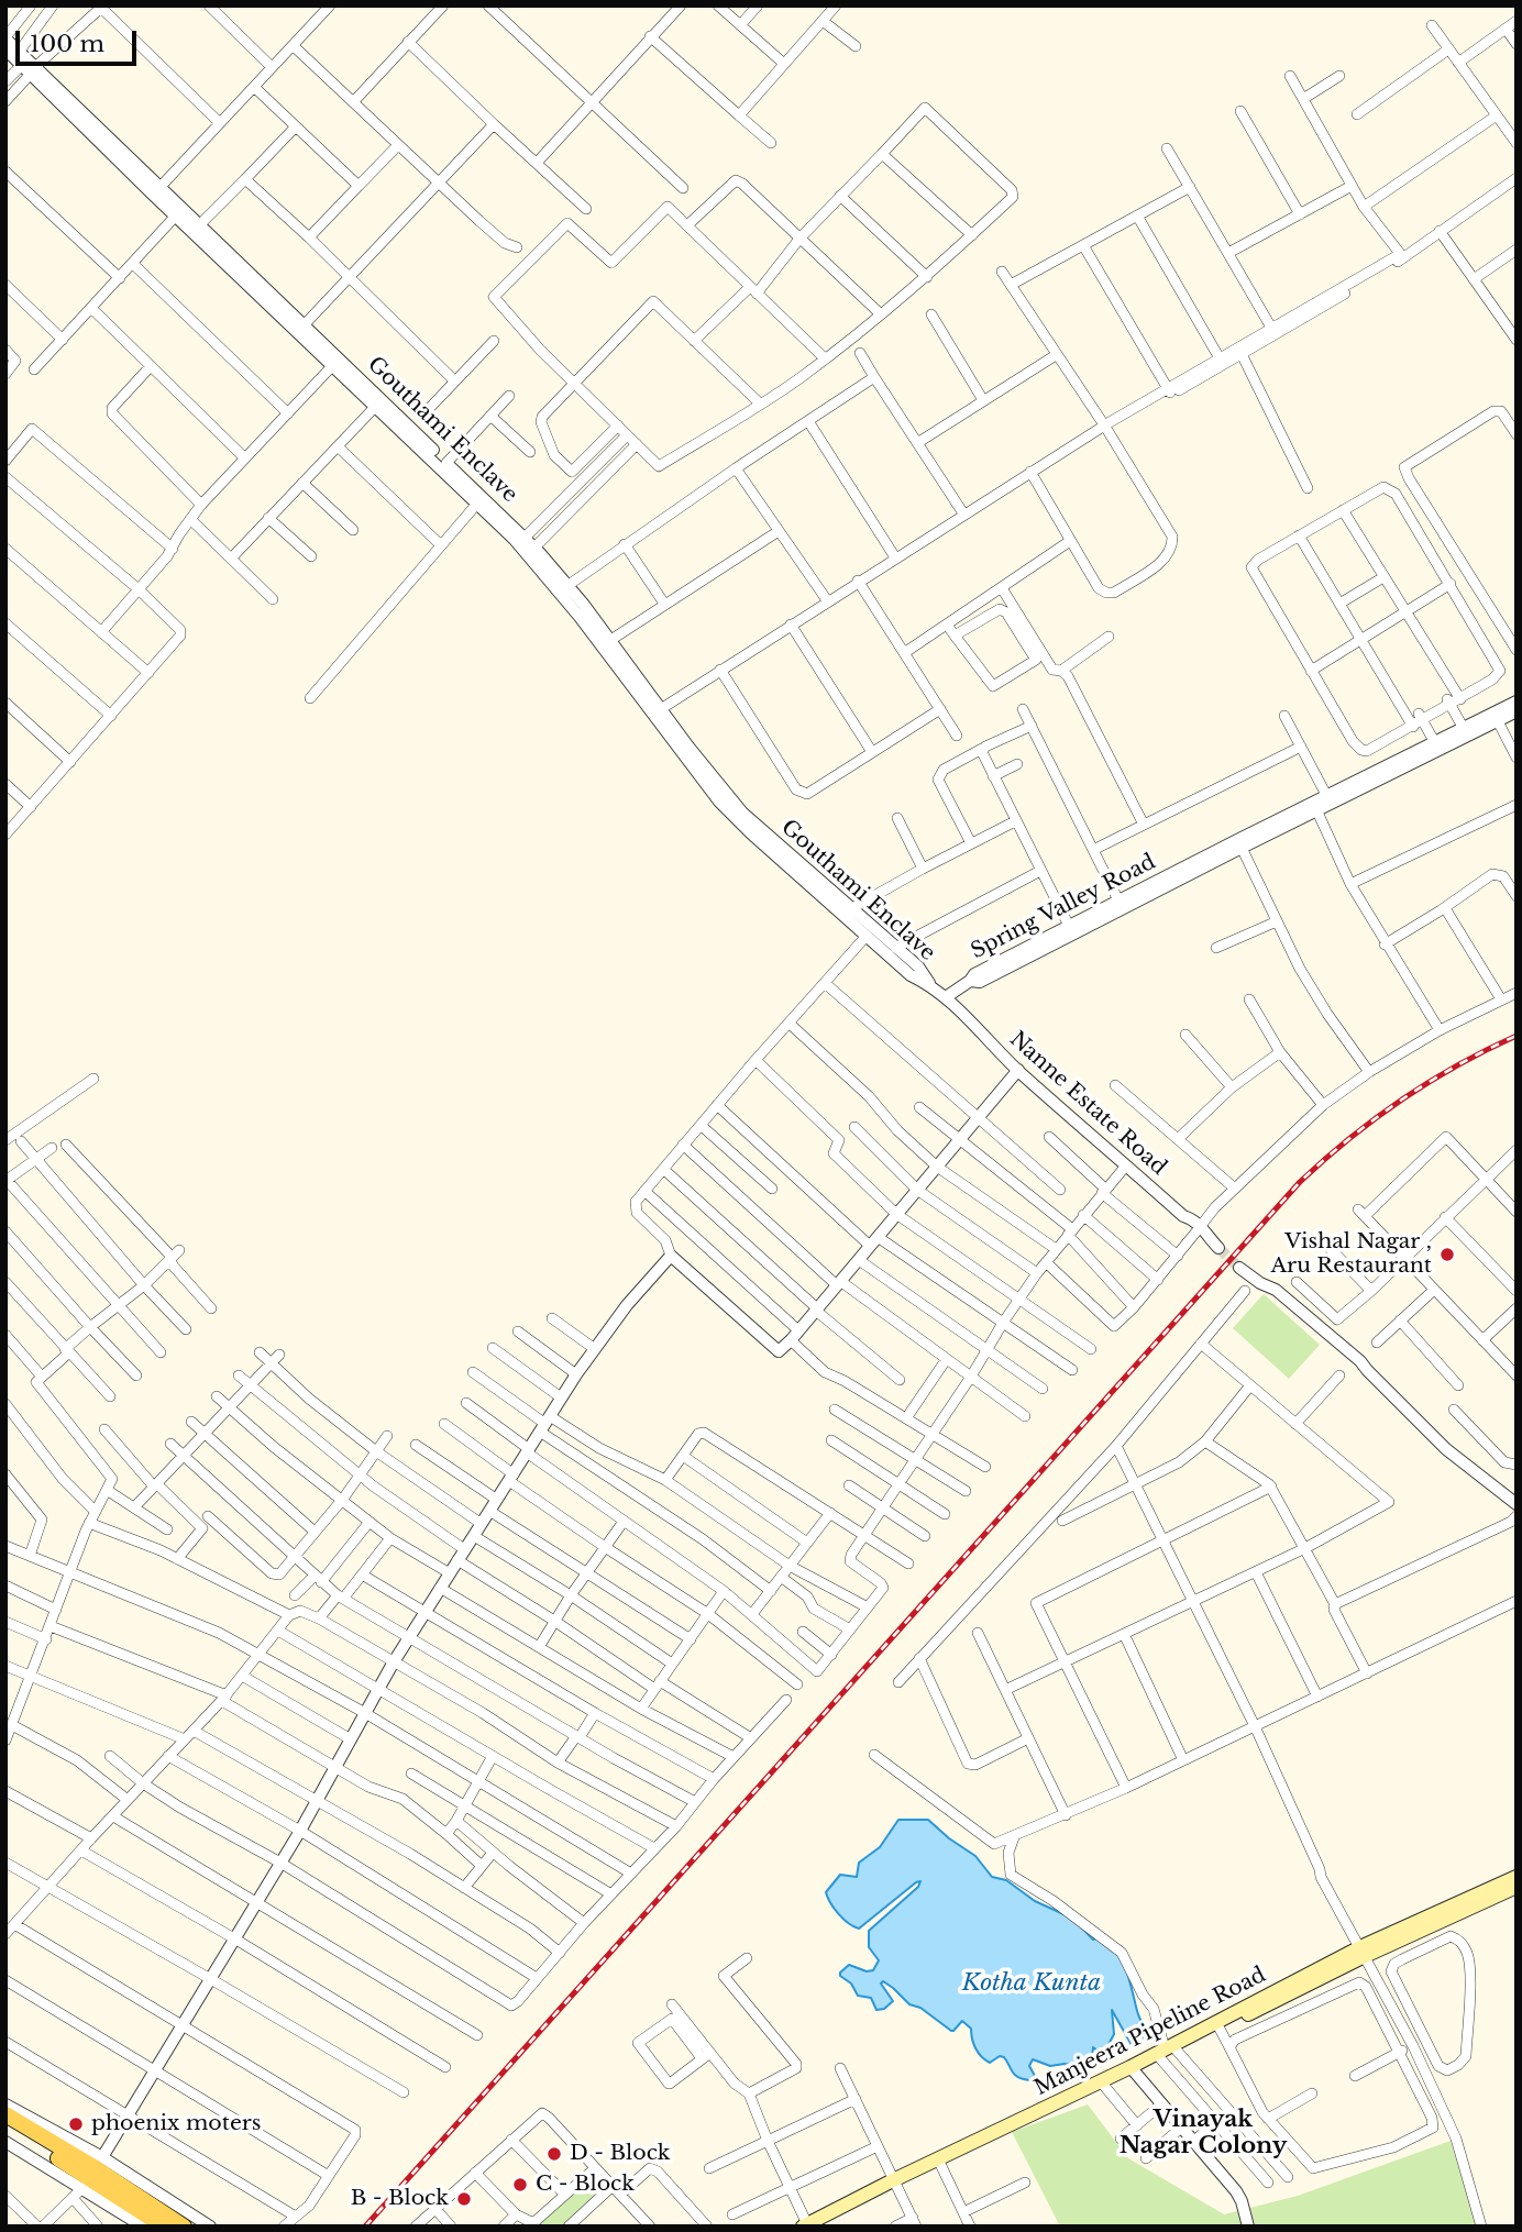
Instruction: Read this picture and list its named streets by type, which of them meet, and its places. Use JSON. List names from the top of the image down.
{
  "streets": {
    "main road": ["Manjeera Pipeline Road"],
    "street": ["Gouthami Enclave", "Spring Valley Road", "Nanne Estate Road"]
  },
  "crossings": [
    ["Gouthami Enclave", "Nanne Estate Road"]
  ],
  "districts": ["Vinayak Nagar Colony"],
  "water": ["Kotha Kunta"],
  "places": [
    "Vishal Nagar , Aru Restaurant",
    "phoenix moters",
    "D - Block",
    "C - Block",
    "B - Block"
  ],
  "scale_bar": "100 m"
}
